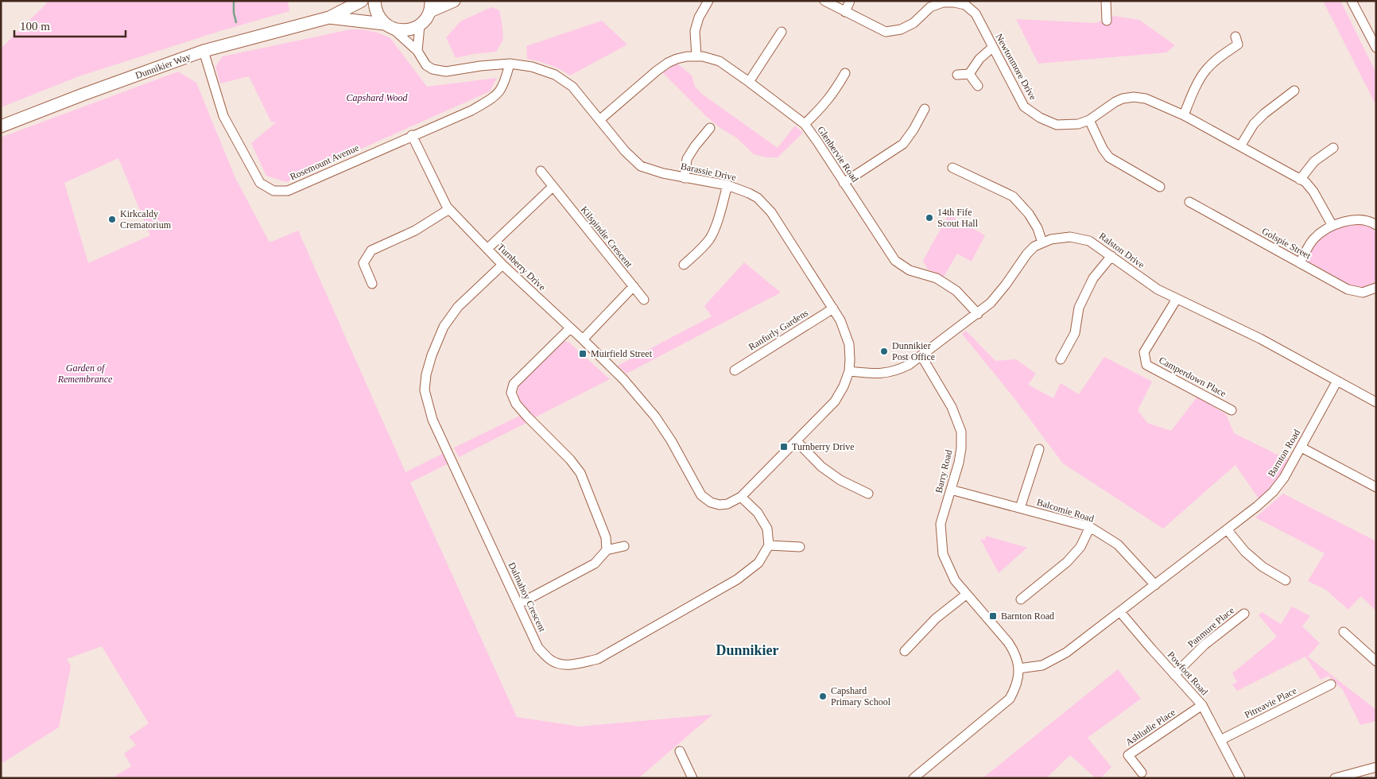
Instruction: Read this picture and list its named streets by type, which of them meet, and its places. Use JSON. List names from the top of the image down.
{
  "streets": {
    "main road": ["Dunnikier Way"],
    "street": [
      "Newtonmore Drive",
      "Glenbervie Road",
      "Rosemount Avenue",
      "Barassie Drive",
      "Kilspindie Crescent",
      "Golspie Street",
      "Ralston Drive",
      "Turnberry Drive",
      "Ranfurly Gardens",
      "Camperdown Place",
      "Barnton Road",
      "Barry Road",
      "Balcomie Road",
      "Dalmahoy Crescent",
      "Panmure Place",
      "Powfoot Road",
      "Pitreavie Place",
      "Ashludie Place"
    ]
  },
  "crossings": [
    ["Dunnikier Way", "Rosemount Avenue"],
    ["Dunnikier Way", "Barassie Drive"],
    ["Glenbervie Road", "Barassie Drive"],
    ["Glenbervie Road", "Ralston Drive"],
    ["Rosemount Avenue", "Barassie Drive"],
    ["Rosemount Avenue", "Turnberry Drive"],
    ["Barassie Drive", "Ralston Drive"],
    ["Barassie Drive", "Turnberry Drive"],
    ["Barassie Drive", "Ranfurly Gardens"],
    ["Ralston Drive", "Camperdown Place"],
    ["Ralston Drive", "Barnton Road"],
    ["Ralston Drive", "Barry Road"],
    ["Turnberry Drive", "Dalmahoy Crescent"],
    ["Barnton Road", "Barry Road"],
    ["Barnton Road", "Balcomie Road"],
    ["Barnton Road", "Powfoot Road"],
    ["Barry Road", "Balcomie Road"],
    ["Panmure Place", "Powfoot Road"],
    ["Powfoot Road", "Pitreavie Place"],
    ["Powfoot Road", "Ashludie Place"]
  ],
  "districts": ["Dunnikier"],
  "parks": ["Capshard Wood", "Garden of Remembrance"],
  "places": {
    "other": [
      "14th Fife Scout Hall",
      "Kirkcaldy Crematorium",
      "Dunnikier Post Office",
      "Capshard Primary School"
    ],
    "transit": ["Muirfield Street", "Turnberry Drive", "Barnton Road"]
  },
  "scale_bar": "100 m"
}
